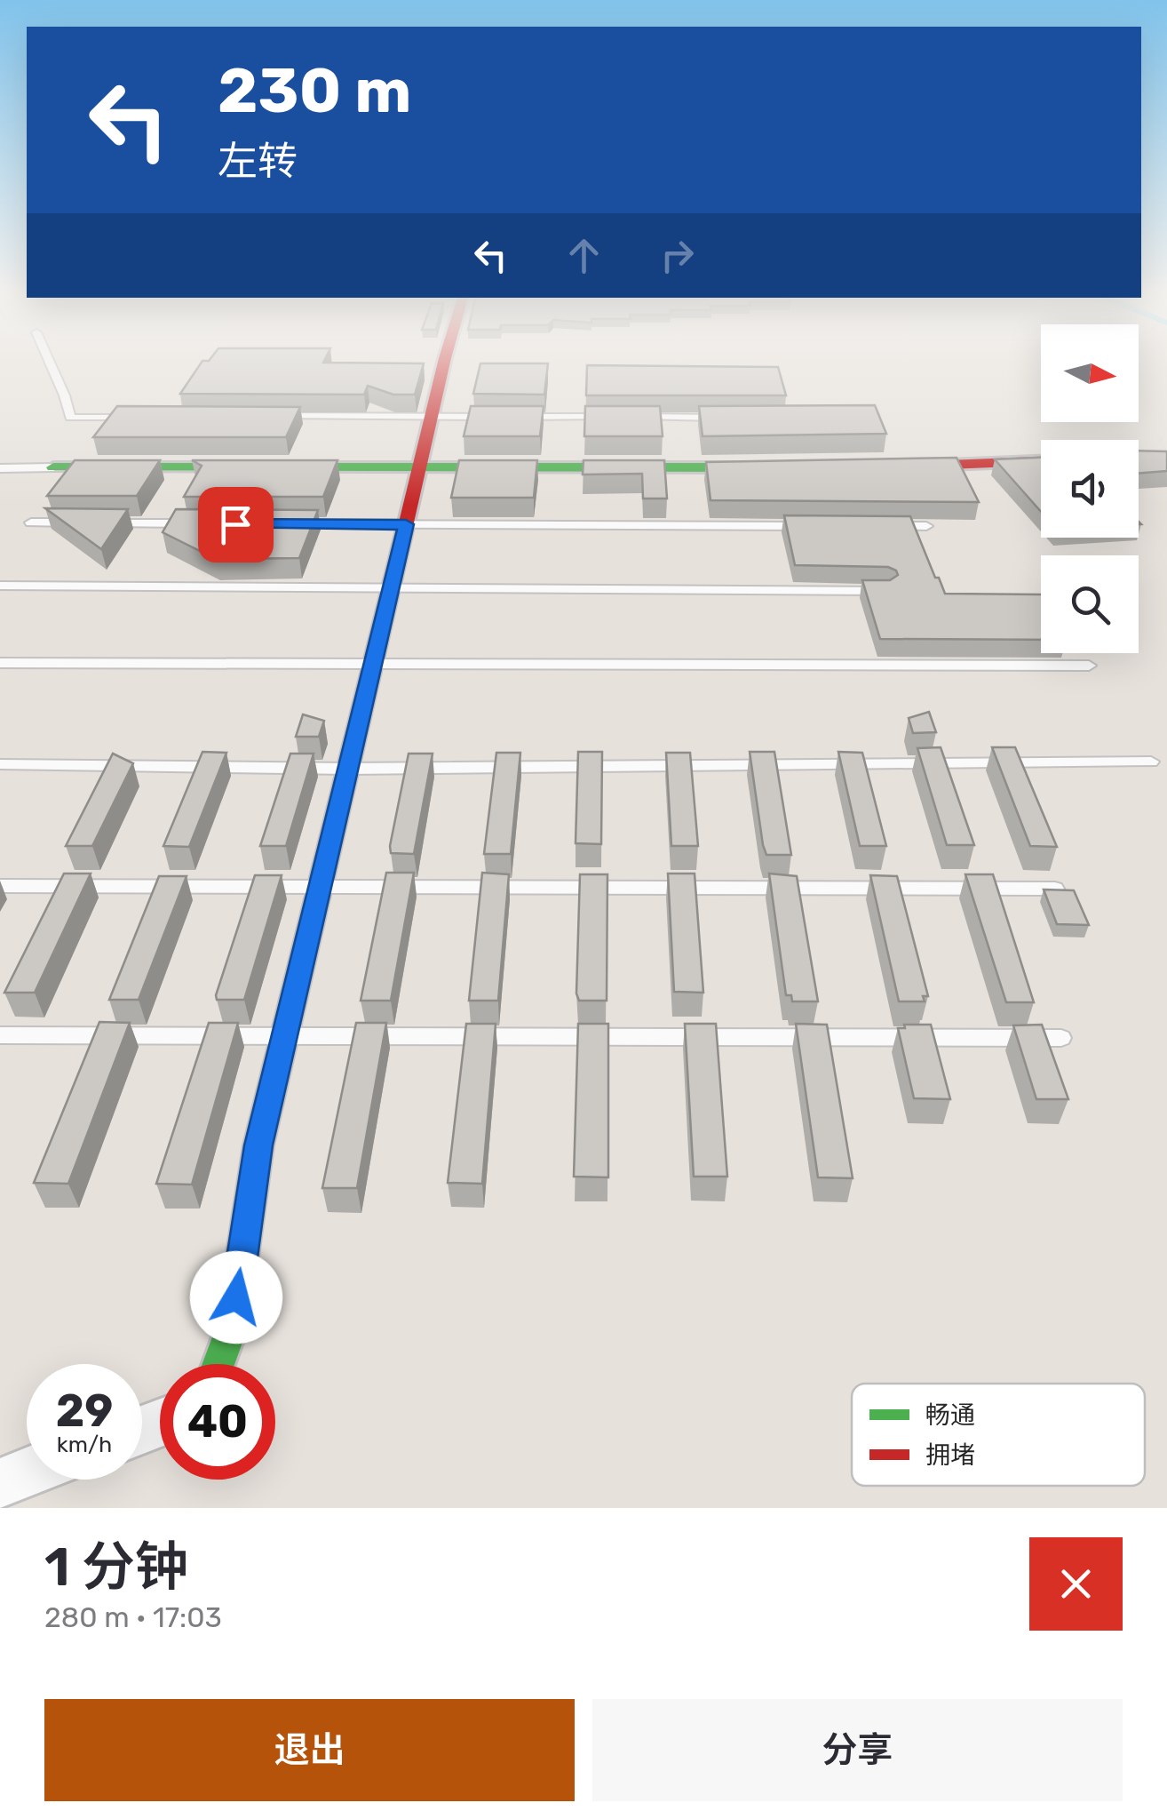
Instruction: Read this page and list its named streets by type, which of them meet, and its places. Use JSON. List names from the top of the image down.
{
  "legend": ["畅通", "拥堵"],
  "north": "right",
  "page": {
    "turn": ["230 m", "左转"],
    "speed": "29 km/h",
    "limit": "40",
    "heading": ["1 分钟", "280 m · 17:03"],
    "buttons": ["退出", "分享"]
  }
}
